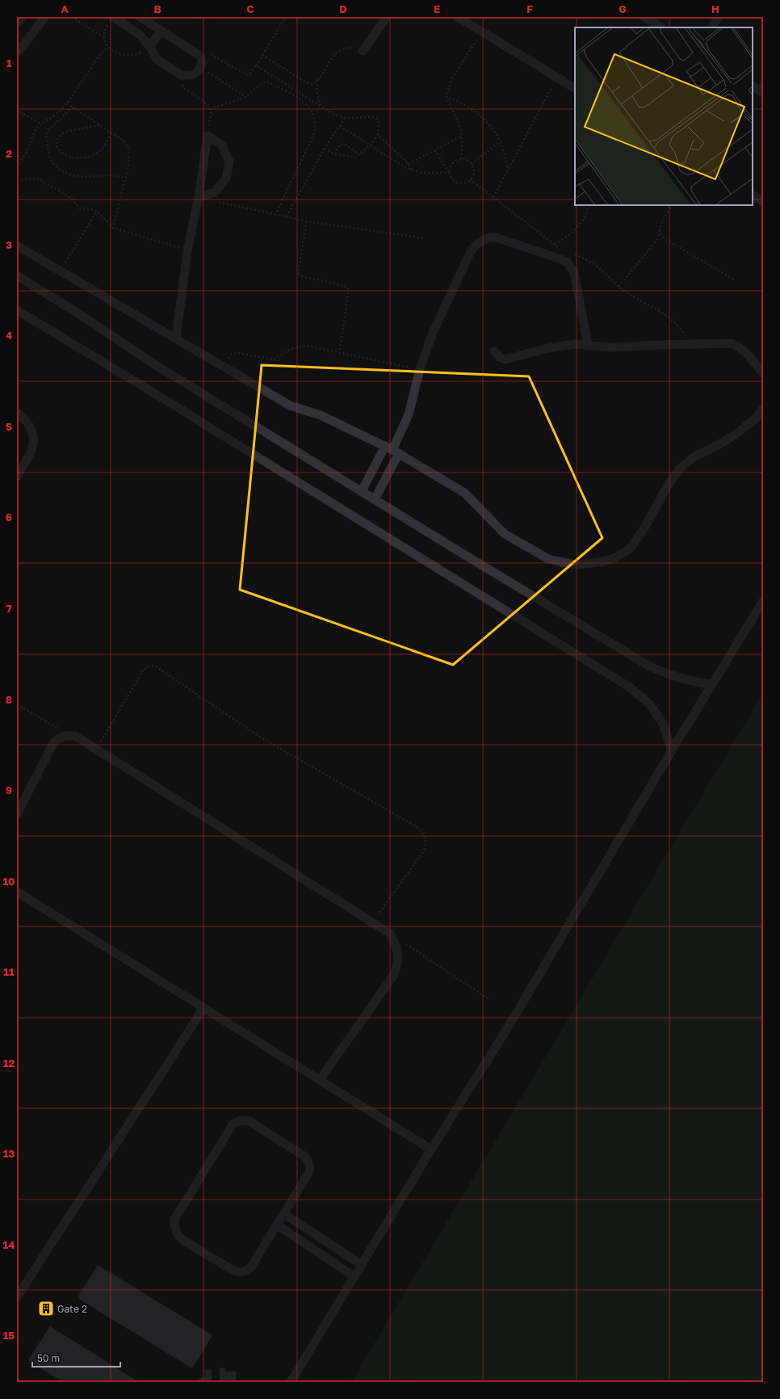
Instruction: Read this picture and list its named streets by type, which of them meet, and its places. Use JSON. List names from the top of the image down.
{
  "places": {
    "building": ["Gate 2"]
  },
  "scale_bar": "50 m",
  "grid": {
    "columns": [
      "A",
      "B",
      "C",
      "D",
      "E",
      "F",
      "G",
      "H"
    ],
    "rows": [
      "1",
      "2",
      "3",
      "4",
      "5",
      "6",
      "7",
      "8",
      "9",
      "10",
      "11",
      "12",
      "13",
      "14",
      "15"
    ]
  }
}
